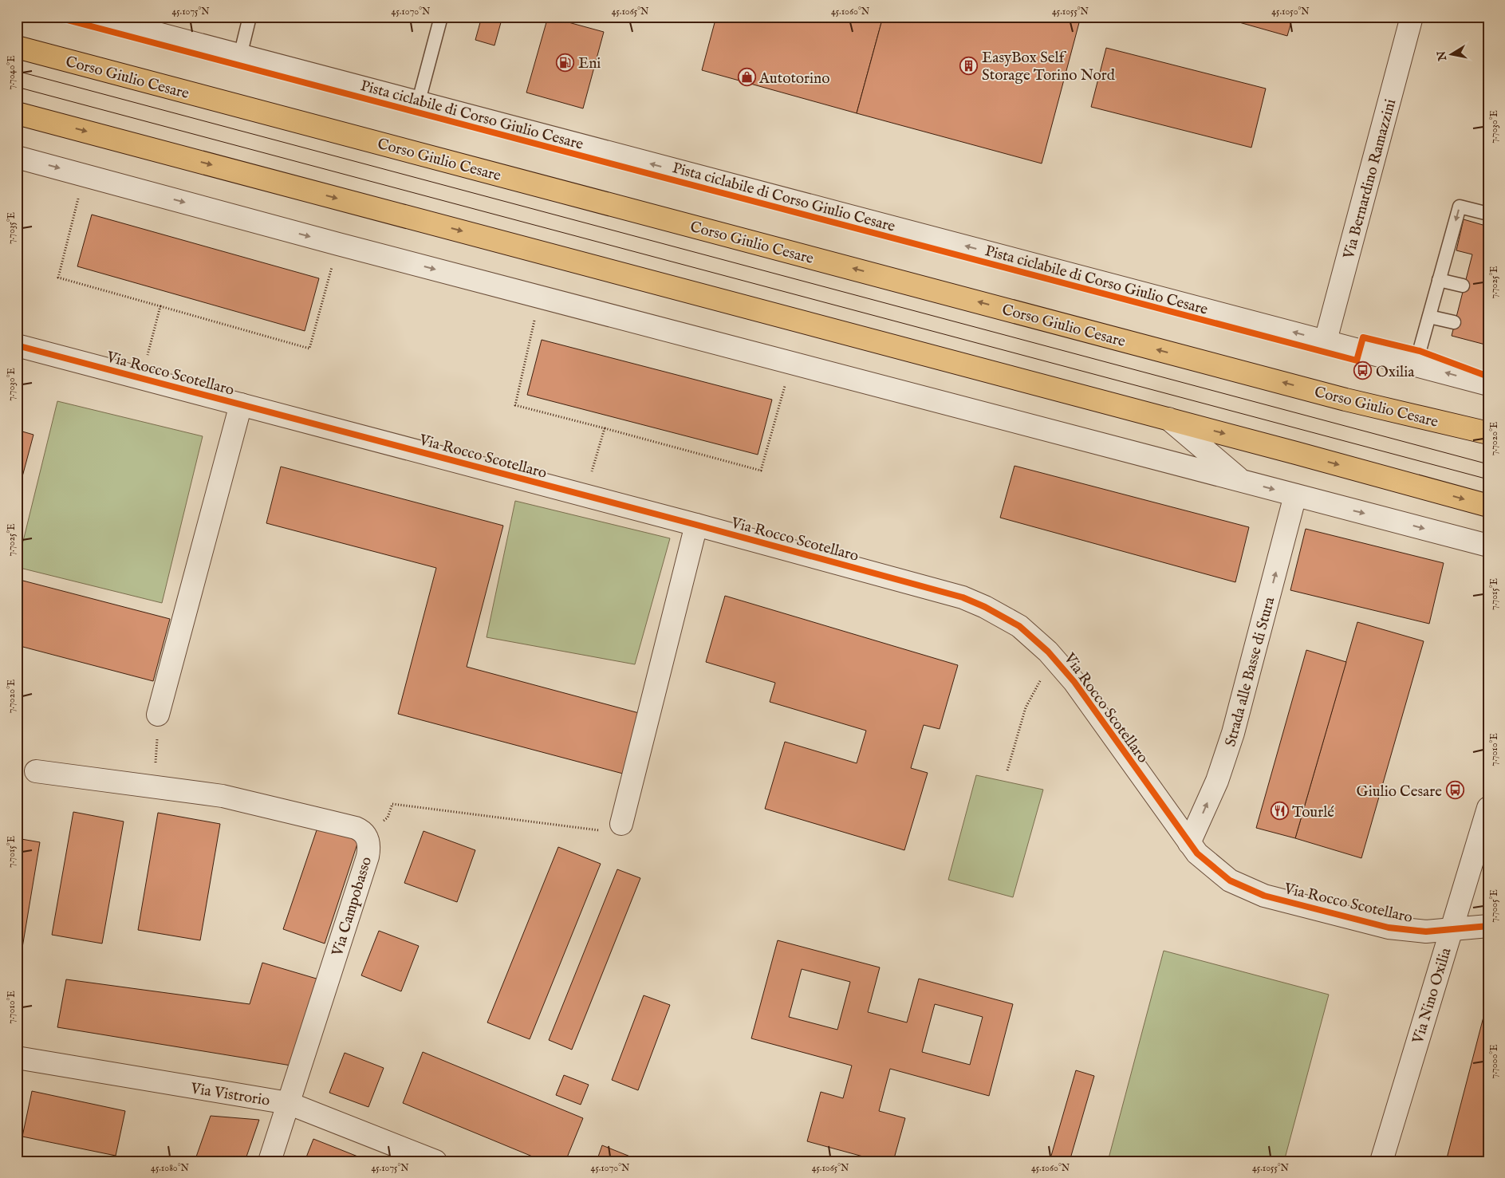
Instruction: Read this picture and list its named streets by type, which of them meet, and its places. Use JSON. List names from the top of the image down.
{
  "streets": {
    "main road": ["Corso Giulio Cesare"],
    "street": [
      "Via Bernardino Ramazzini",
      "Via Rocco Scotellaro",
      "Strada alle Basse di Stura",
      "Via Campobasso",
      "Via Nino Oxilia",
      "Via Vistrorio"
    ],
    "cycle path": ["Pista ciclabile di Corso Giulio Cesare"]
  },
  "crossings": [
    ["Via Rocco Scotellaro", "Strada alle Basse di Stura"],
    ["Via Rocco Scotellaro", "Via Nino Oxilia"],
    ["Via Campobasso", "Via Vistrorio"]
  ],
  "one_way": ["Strada alle Basse di Stura"],
  "places": {
    "fuel station": ["Eni"],
    "building": ["EasyBox Self Storage Torino Nord"],
    "shop": ["Autotorino"],
    "bus stop": ["Oxilia", "Giulio Cesare"],
    "restaurant": ["Tourlé"]
  },
  "north": "left",
  "coordinates": [
    "45.1075°N",
    "45.1070°N",
    "45.1065°N",
    "45.1060°N",
    "45.1055°N",
    "45.1050°N",
    "7.7040°E",
    "7.7030°E",
    "7.7035°E",
    "7.7025°E",
    "7.7020°E",
    "7.7015°E",
    "7.7010°E",
    "7.7005°E",
    "7.7000°E",
    "45.1080°N"
  ]
}
